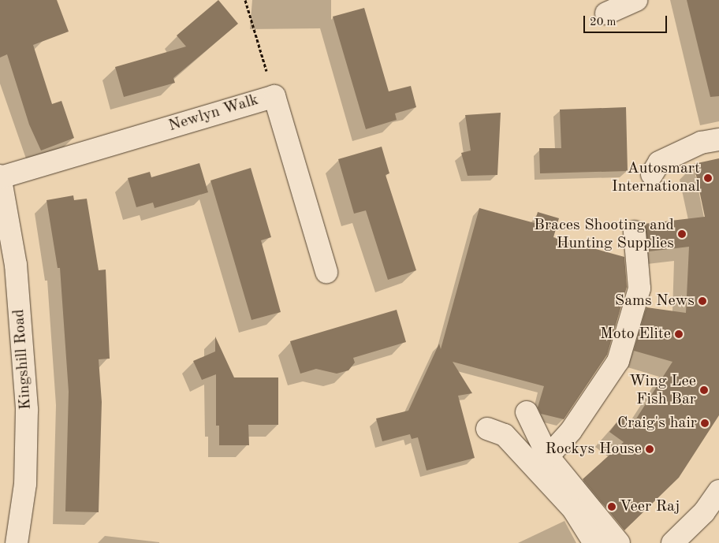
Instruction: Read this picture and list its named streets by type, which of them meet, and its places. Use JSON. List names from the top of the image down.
{
  "streets": {
    "street": ["Newlyn Walk", "Kingshill Road"]
  },
  "crossings": [
    ["Newlyn Walk", "Kingshill Road"]
  ],
  "places": [
    "Autosmart International",
    "Braces Shooting and Hunting Supplies",
    "Sams News",
    "Moto Elite",
    "Wing Lee Fish Bar",
    "Craig's hair",
    "Rockys House",
    "Veer Raj"
  ],
  "scale_bar": "20 m"
}
